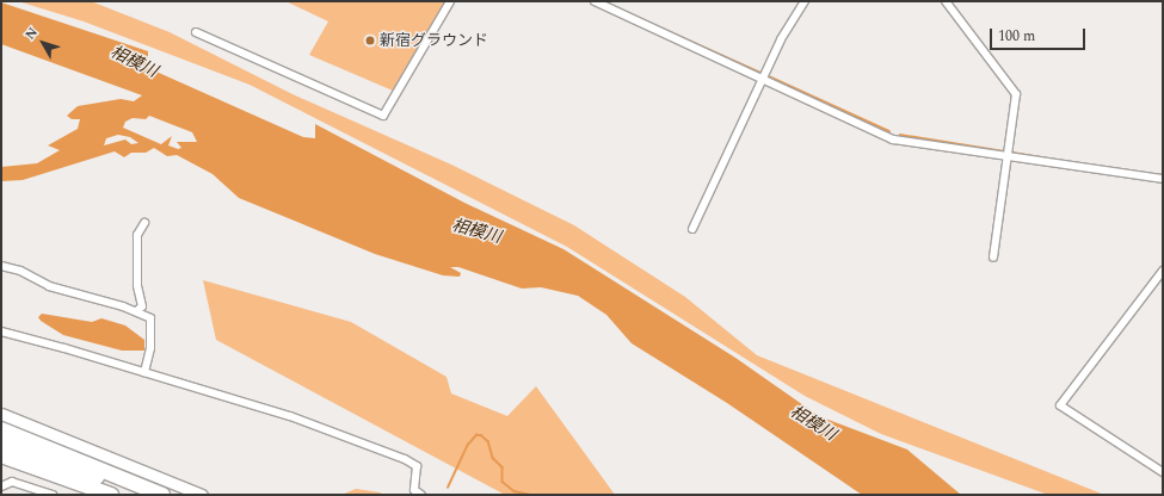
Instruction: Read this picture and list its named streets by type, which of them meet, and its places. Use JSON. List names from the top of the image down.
{
  "water": ["相模川"],
  "places": ["新宿グラウンド"],
  "scale_bar": "100 m",
  "north": "top left"
}
